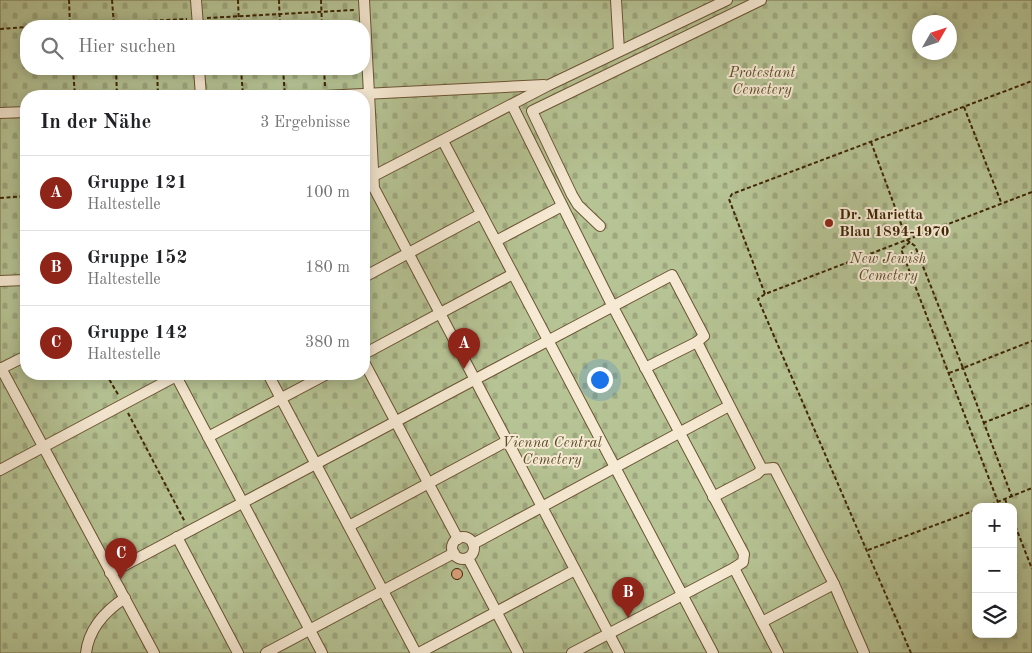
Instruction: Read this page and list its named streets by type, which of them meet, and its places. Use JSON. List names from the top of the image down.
{
  "parks": ["Protestant Cemetery", "New Jewish Cemetery", "Vienna Central Cemetery"],
  "places": ["Dr. Marietta Blau 1894-1970"],
  "north": "top right",
  "page": {
    "search": "Hier suchen",
    "heading": ["In der Nähe", "3 Ergebnisse"],
    "list": [
      {
        "mark": "A",
        "name": "Gruppe 121",
        "note": "Haltestelle",
        "value": "100 m"
      },
      {
        "mark": "B",
        "name": "Gruppe 152",
        "note": "Haltestelle",
        "value": "180 m"
      },
      {
        "mark": "C",
        "name": "Gruppe 142",
        "note": "Haltestelle",
        "value": "380 m"
      }
    ],
    "pins": ["A", "C", "B"],
    "map_buttons": ["+", "−"]
  }
}
